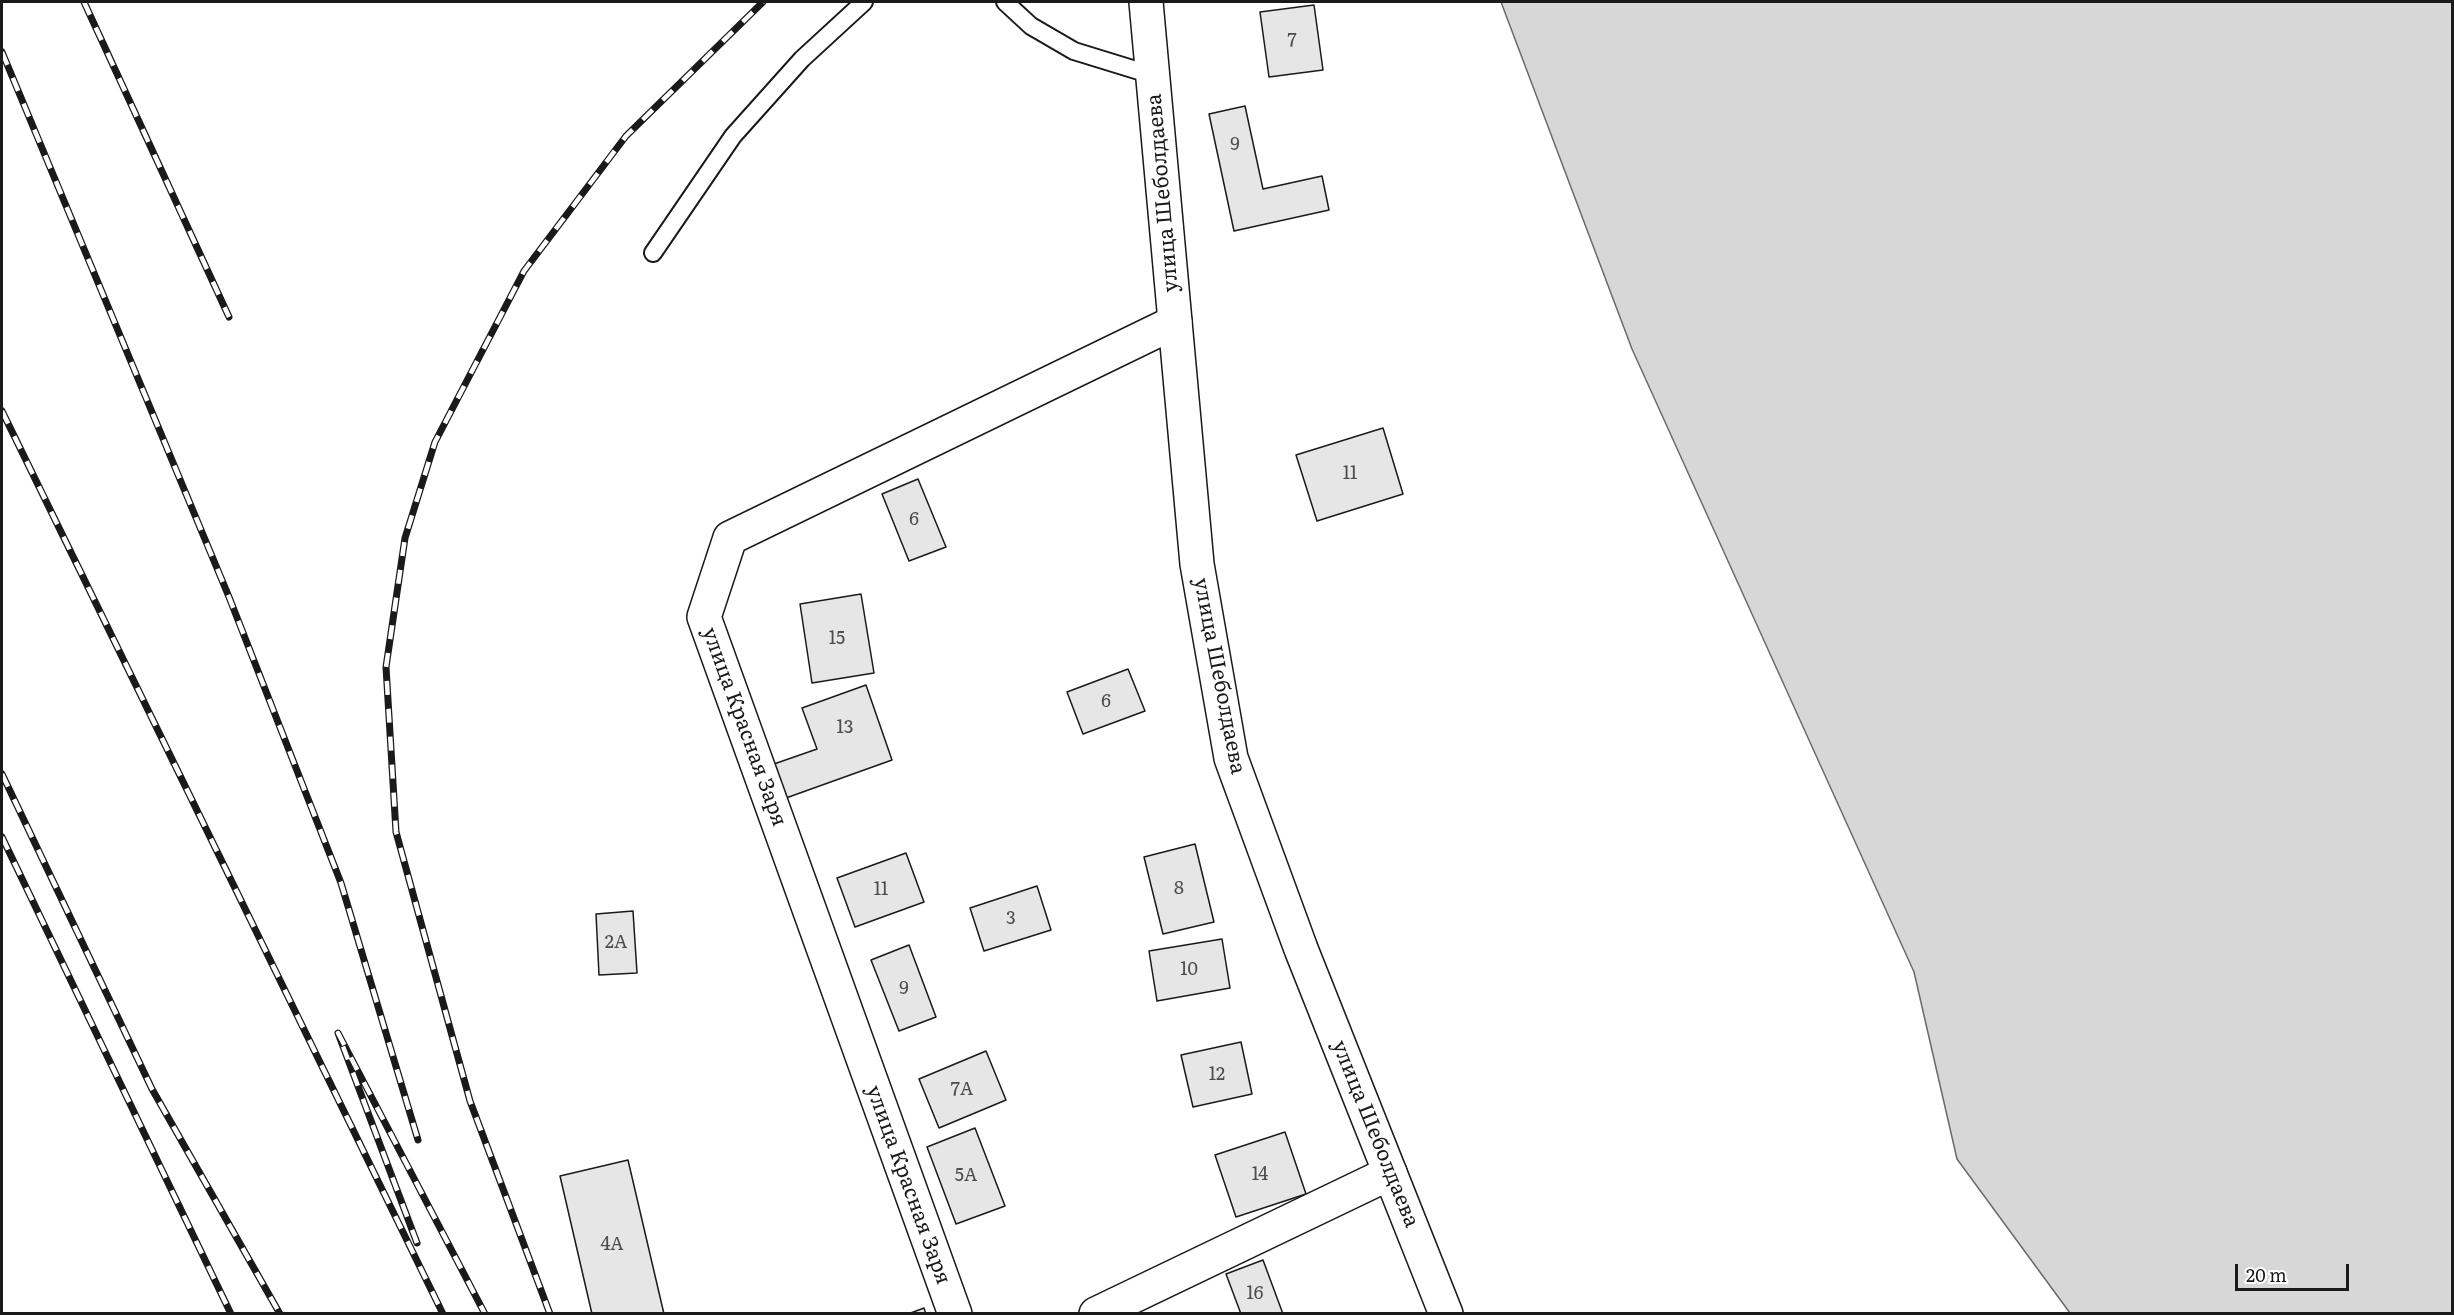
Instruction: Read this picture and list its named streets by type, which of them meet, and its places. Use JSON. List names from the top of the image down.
{
  "streets": {
    "street": ["улица Шеболдаева", "улица Красная Заря"]
  },
  "crossings": [
    ["улица Шеболдаева", "улица Красная Заря"]
  ],
  "house_numbers": [
    "7",
    "9",
    "11",
    "6",
    "15",
    "6",
    "13",
    "8",
    "11",
    "3",
    "2А",
    "10",
    "9",
    "12",
    "7А",
    "14",
    "5А",
    "4А",
    "16"
  ],
  "scale_bar": "20 m"
}
